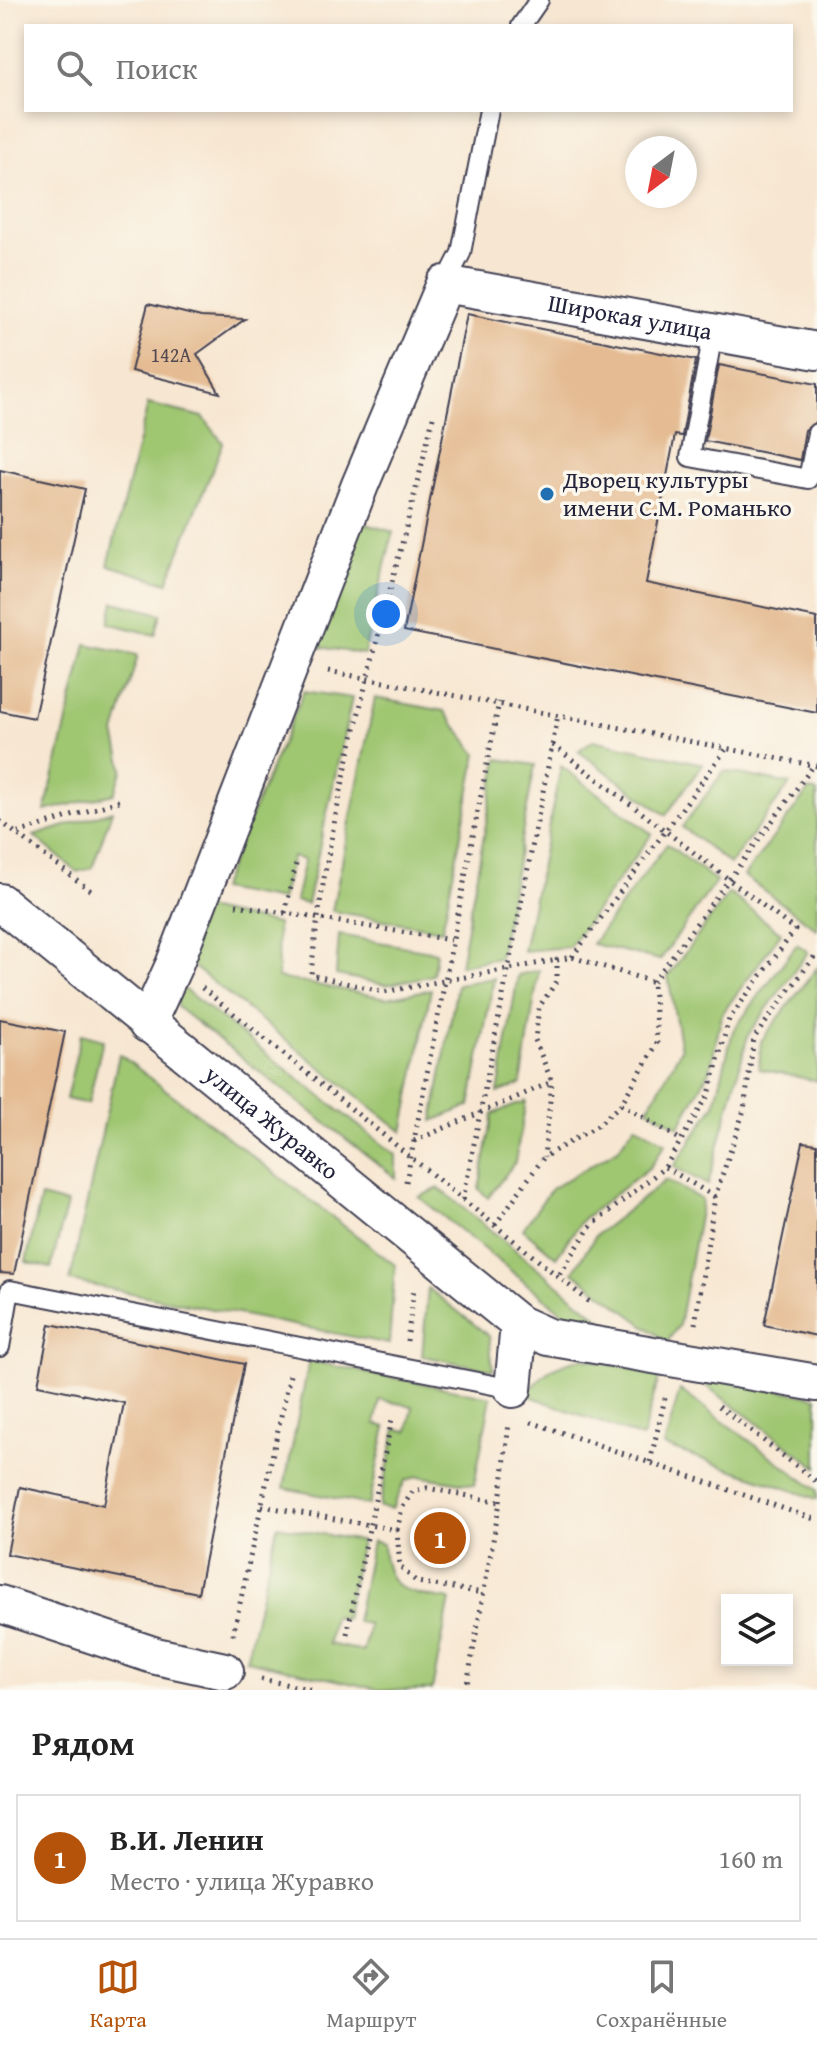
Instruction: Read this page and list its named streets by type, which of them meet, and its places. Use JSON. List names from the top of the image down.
{
  "streets": {
    "street": ["Широкая улица", "улица Журавко"]
  },
  "places": ["Дворец культуры имени С.М. Романько"],
  "house_numbers": ["142А"],
  "north": "bottom left",
  "page": {
    "search": "Поиск",
    "pins": "1",
    "heading": "Рядом",
    "list": [
      {
        "mark": "1",
        "name": "В.И. Ленин",
        "note": "Место · улица Журавко",
        "value": "160 m"
      }
    ],
    "nav": ["Карта", "Маршрут", "Сохранённые"]
  }
}
